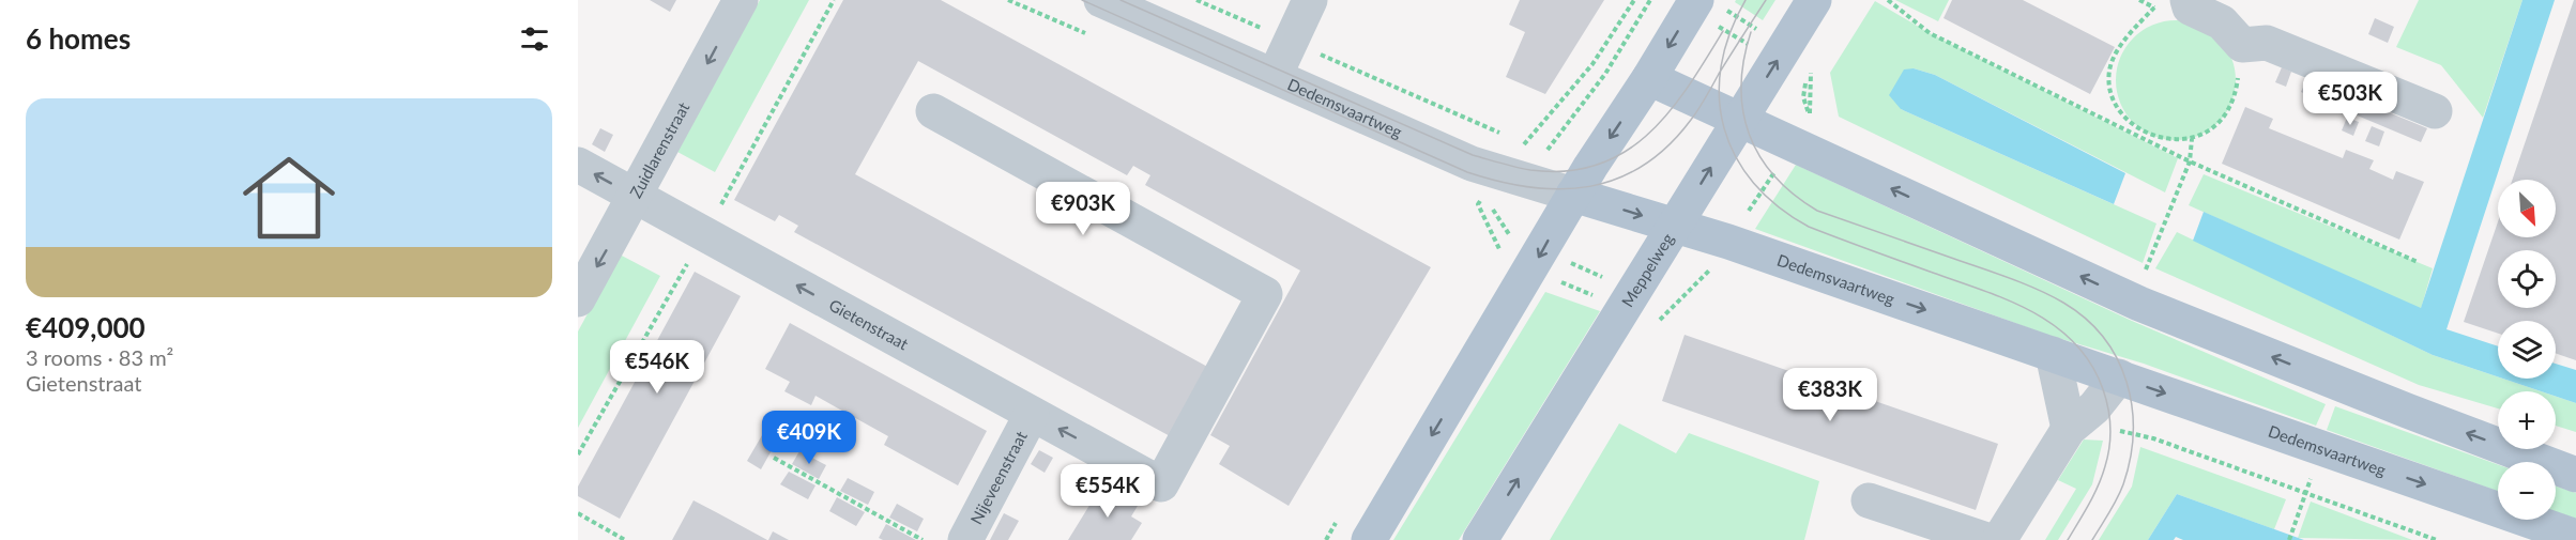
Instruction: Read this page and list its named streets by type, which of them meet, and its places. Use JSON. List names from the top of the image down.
{
  "streets": {
    "main road": ["Dedemsvaartweg", "Meppelweg"],
    "street": ["Zuidlarenstraat", "Gietenstraat", "Nijeveenstraat"]
  },
  "crossings": [
    ["Dedemsvaartweg", "Meppelweg"],
    ["Zuidlarenstraat", "Gietenstraat"],
    ["Gietenstraat", "Nijeveenstraat"]
  ],
  "one_way": ["Dedemsvaartweg", "Zuidlarenstraat"],
  "north": "bottom right",
  "page": {
    "heading": "6 homes",
    "price": [
      "€503K",
      "€903K",
      "€546K",
      "€383K",
      "€409K",
      "€554K"
    ],
    "list": [
      {
        "name": "€409,000",
        "note": "3 rooms · 83 m² · Gietenstraat"
      }
    ],
    "map_buttons": ["+", "−"]
  }
}
